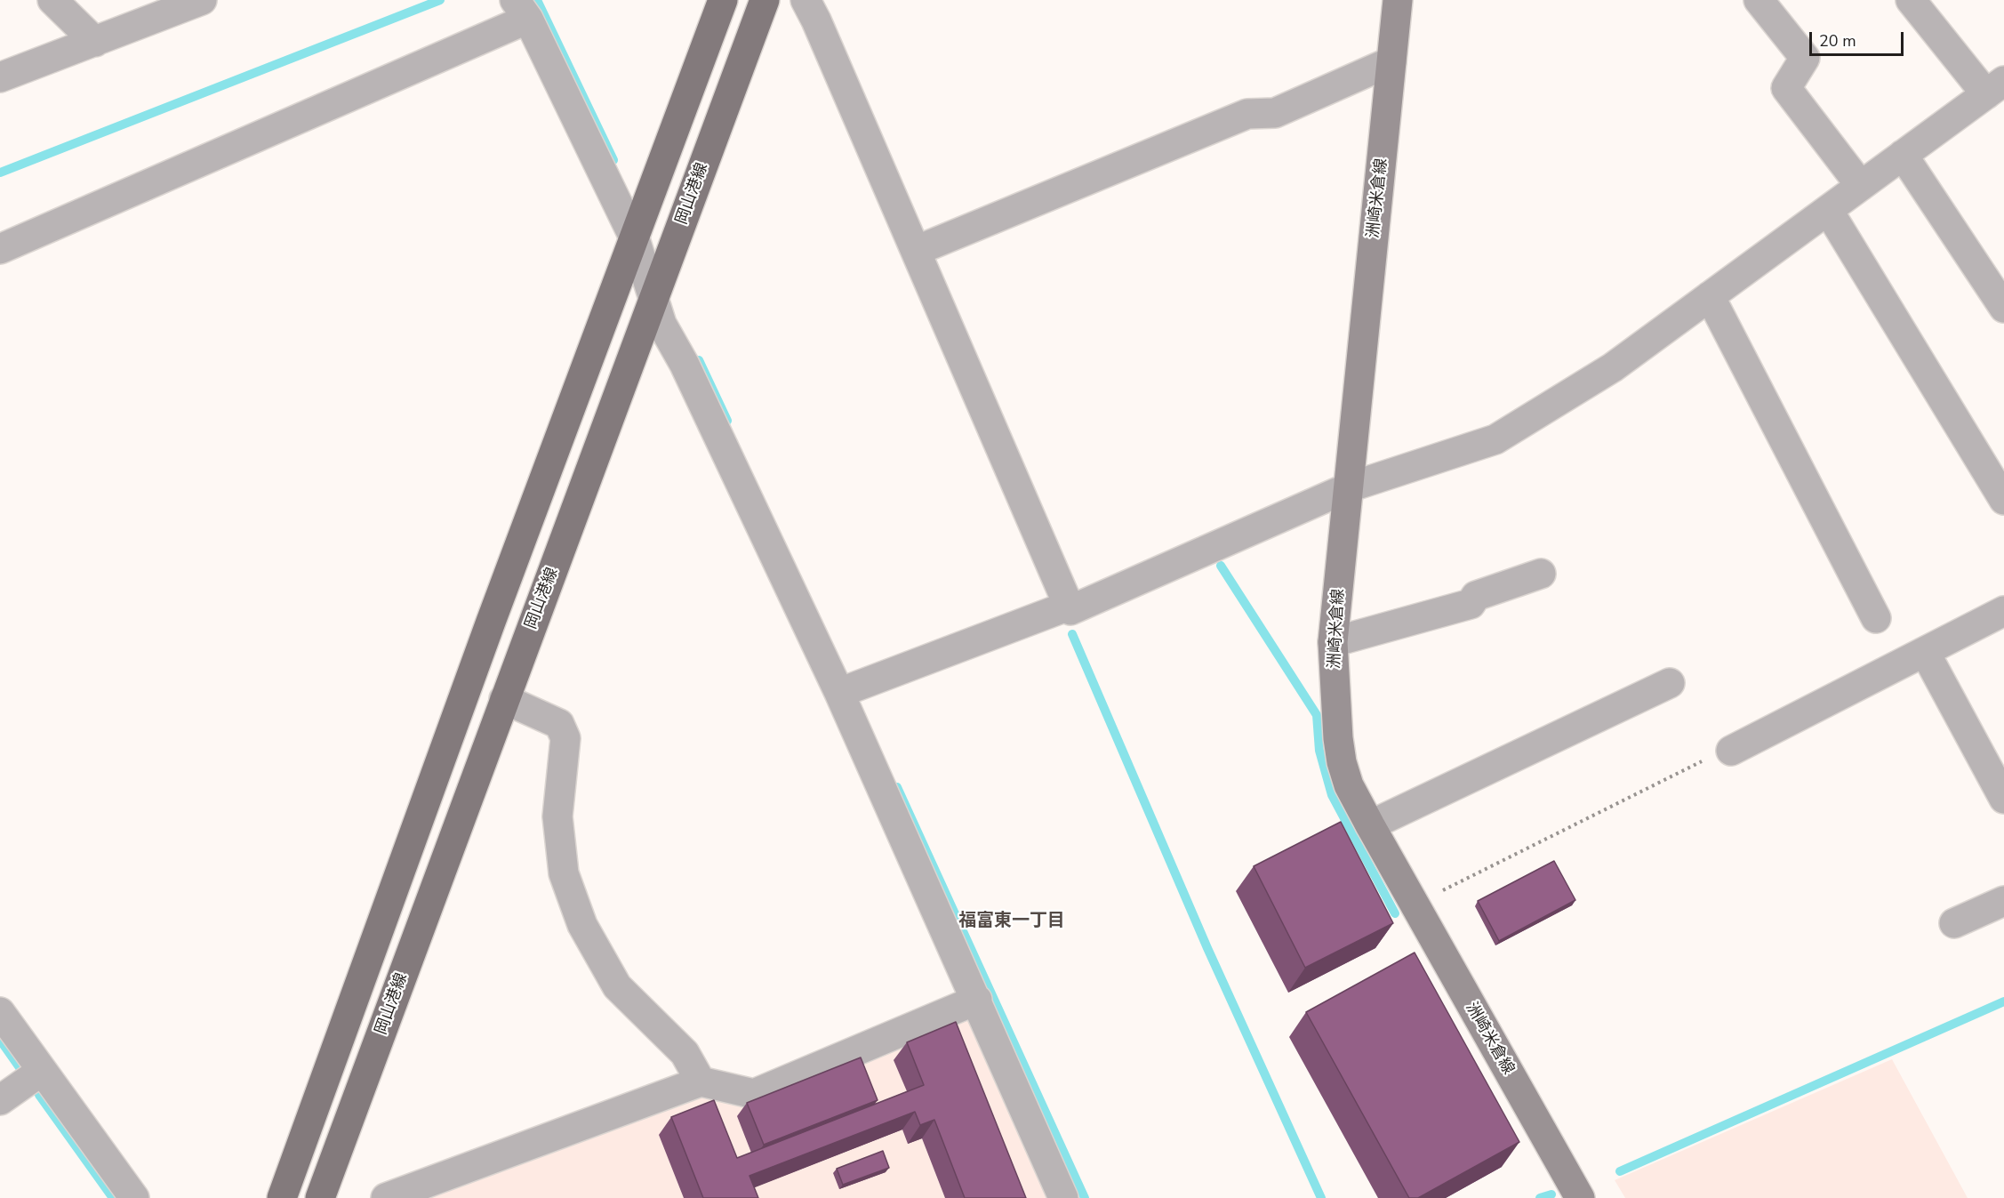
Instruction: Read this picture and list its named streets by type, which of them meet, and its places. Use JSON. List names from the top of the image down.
{
  "streets": {
    "main road": ["岡山港線", "洲崎米倉線"]
  },
  "districts": ["福富東一丁目"],
  "scale_bar": "20 m"
}
